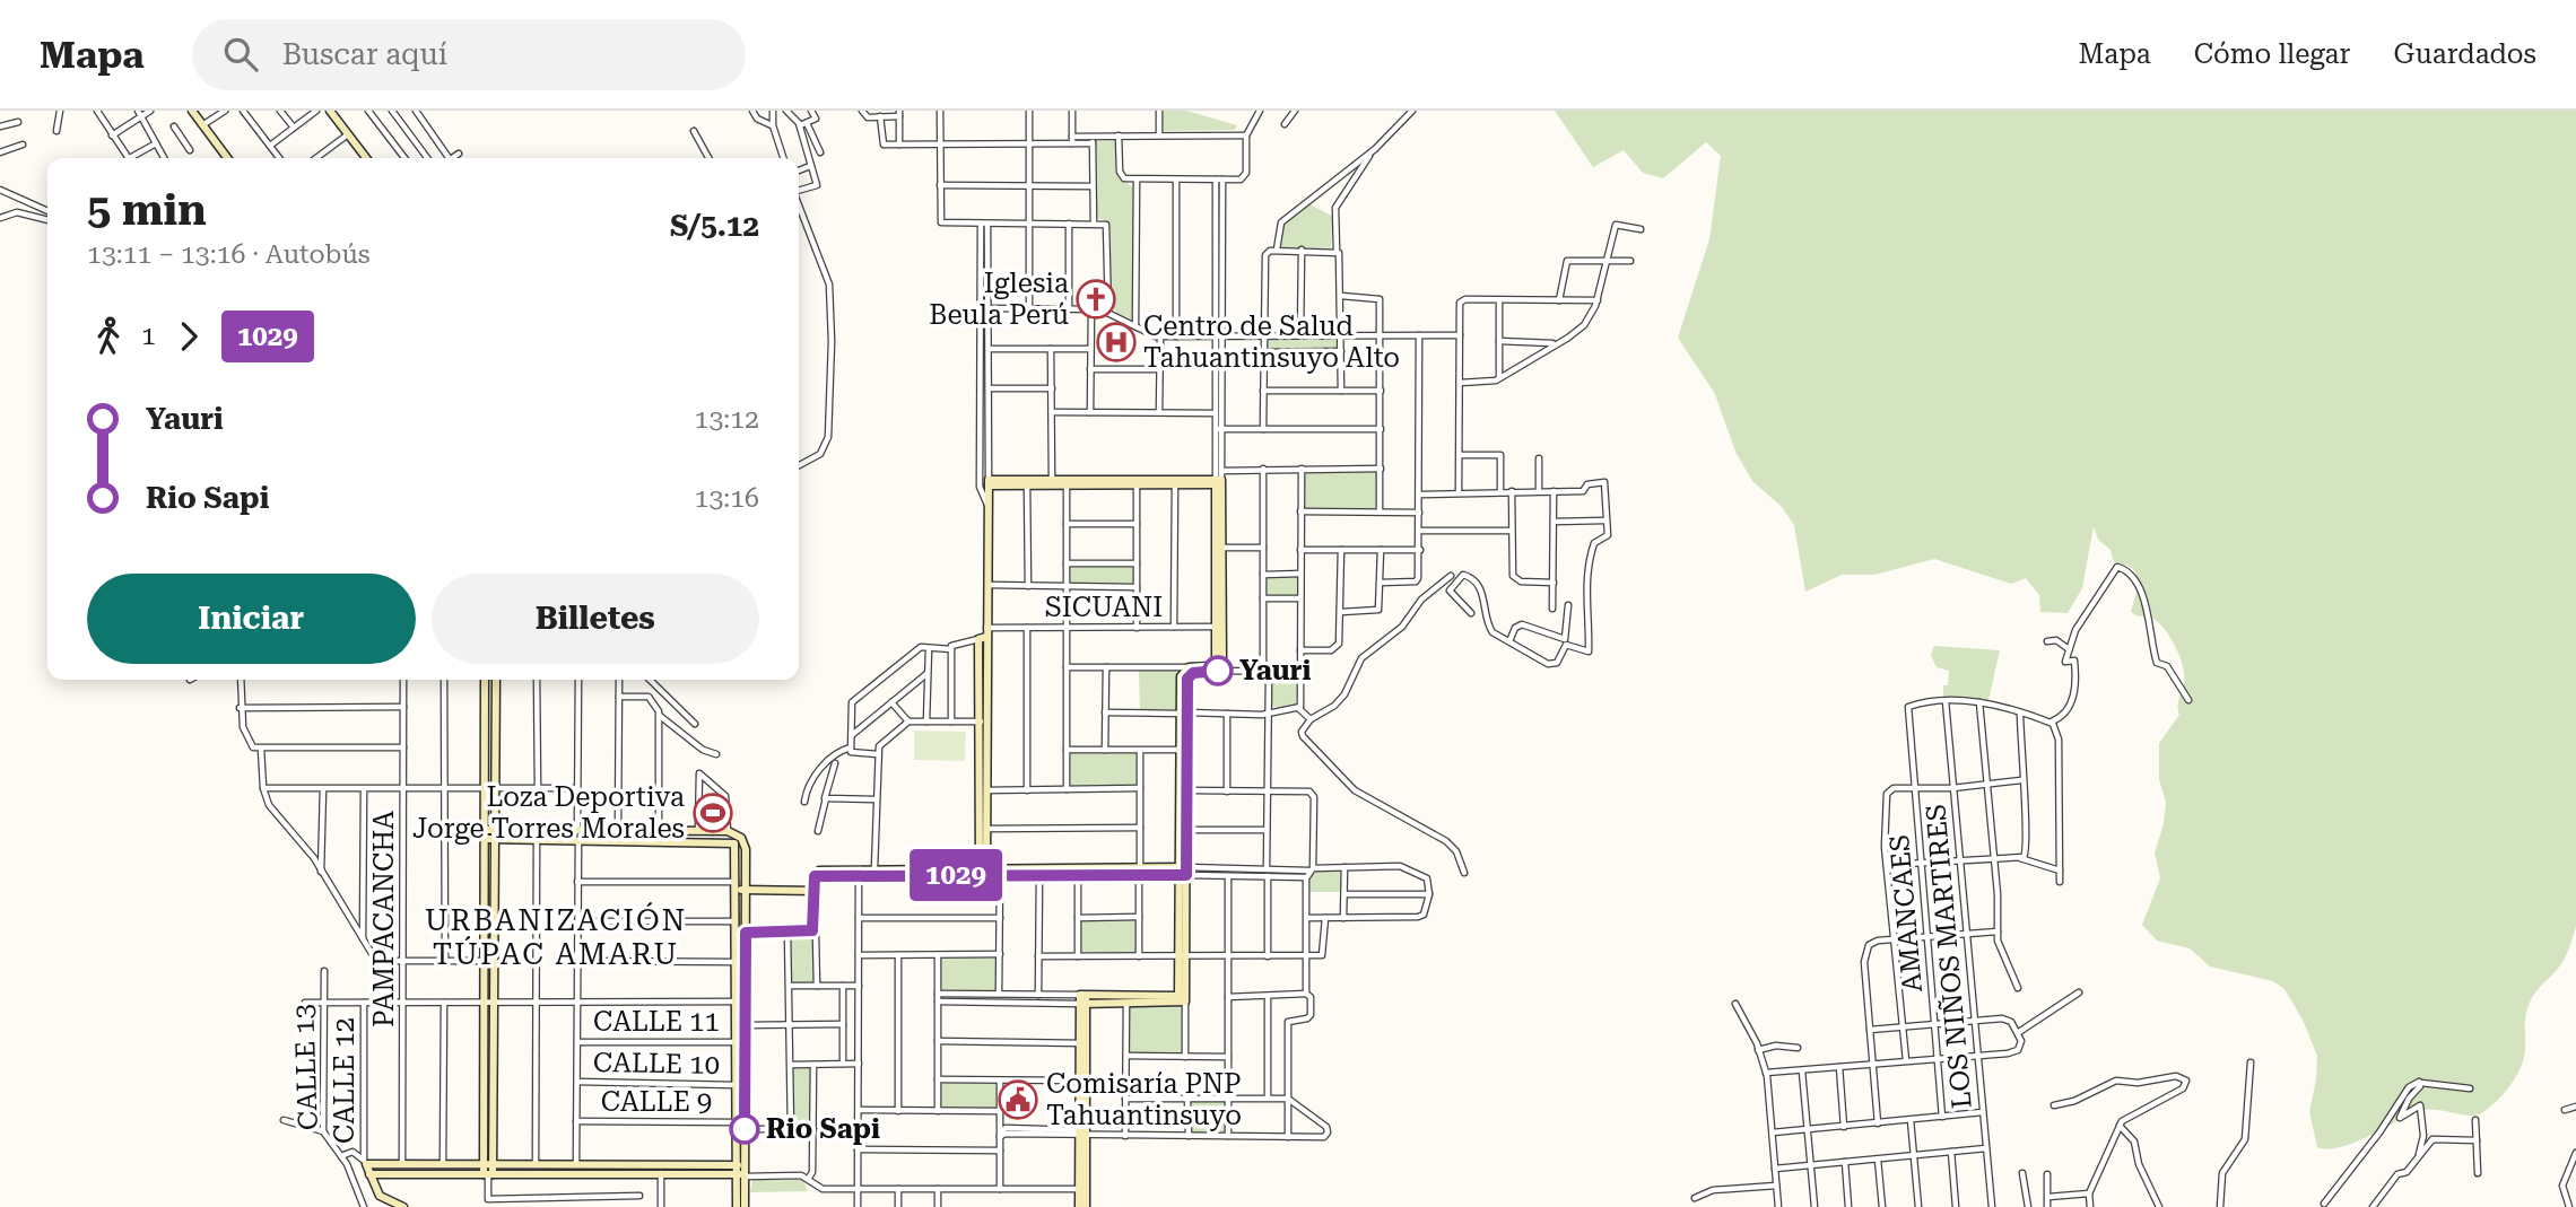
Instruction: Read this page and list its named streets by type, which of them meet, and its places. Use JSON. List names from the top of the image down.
{
  "streets": {
    "street": [
      "SICUANI",
      "AMANCAES",
      "PAMPACANCHA",
      "LOS NIÑOS MARTIRES",
      "CALLE 11",
      "CALLE 10",
      "CALLE 13",
      "CALLE 12",
      "CALLE 9"
    ]
  },
  "crossings": [
    ["AMANCAES", "LOS NIÑOS MARTIRES"]
  ],
  "districts": ["URBANIZACIÓN TÚPAC AMARU"],
  "places": {
    "church": ["Iglesia Beula Perú"],
    "hospital": ["Centro de Salud Tahuantinsuyo Alto"],
    "other": ["Yauri", "Rio Sapi"],
    "sports": ["Loza Deportiva Jorge Torres Morales"],
    "public building": ["Comisaría PNP Tahuantinsuyo"]
  },
  "lines": ["bus line 1029"],
  "page": {
    "header": "Mapa",
    "search": "Buscar aquí",
    "nav": ["Mapa", "Cómo llegar", "Guardados"],
    "on_map": "1029",
    "heading": ["5 min", "13:11 – 13:16 · Autobús", "S/5.12"],
    "legs": ["1", "1029"],
    "list": [
      {
        "name": "Yauri",
        "value": "13:12"
      },
      {
        "name": "Rio Sapi",
        "value": "13:16"
      }
    ],
    "buttons": ["Iniciar", "Billetes"]
  }
}
